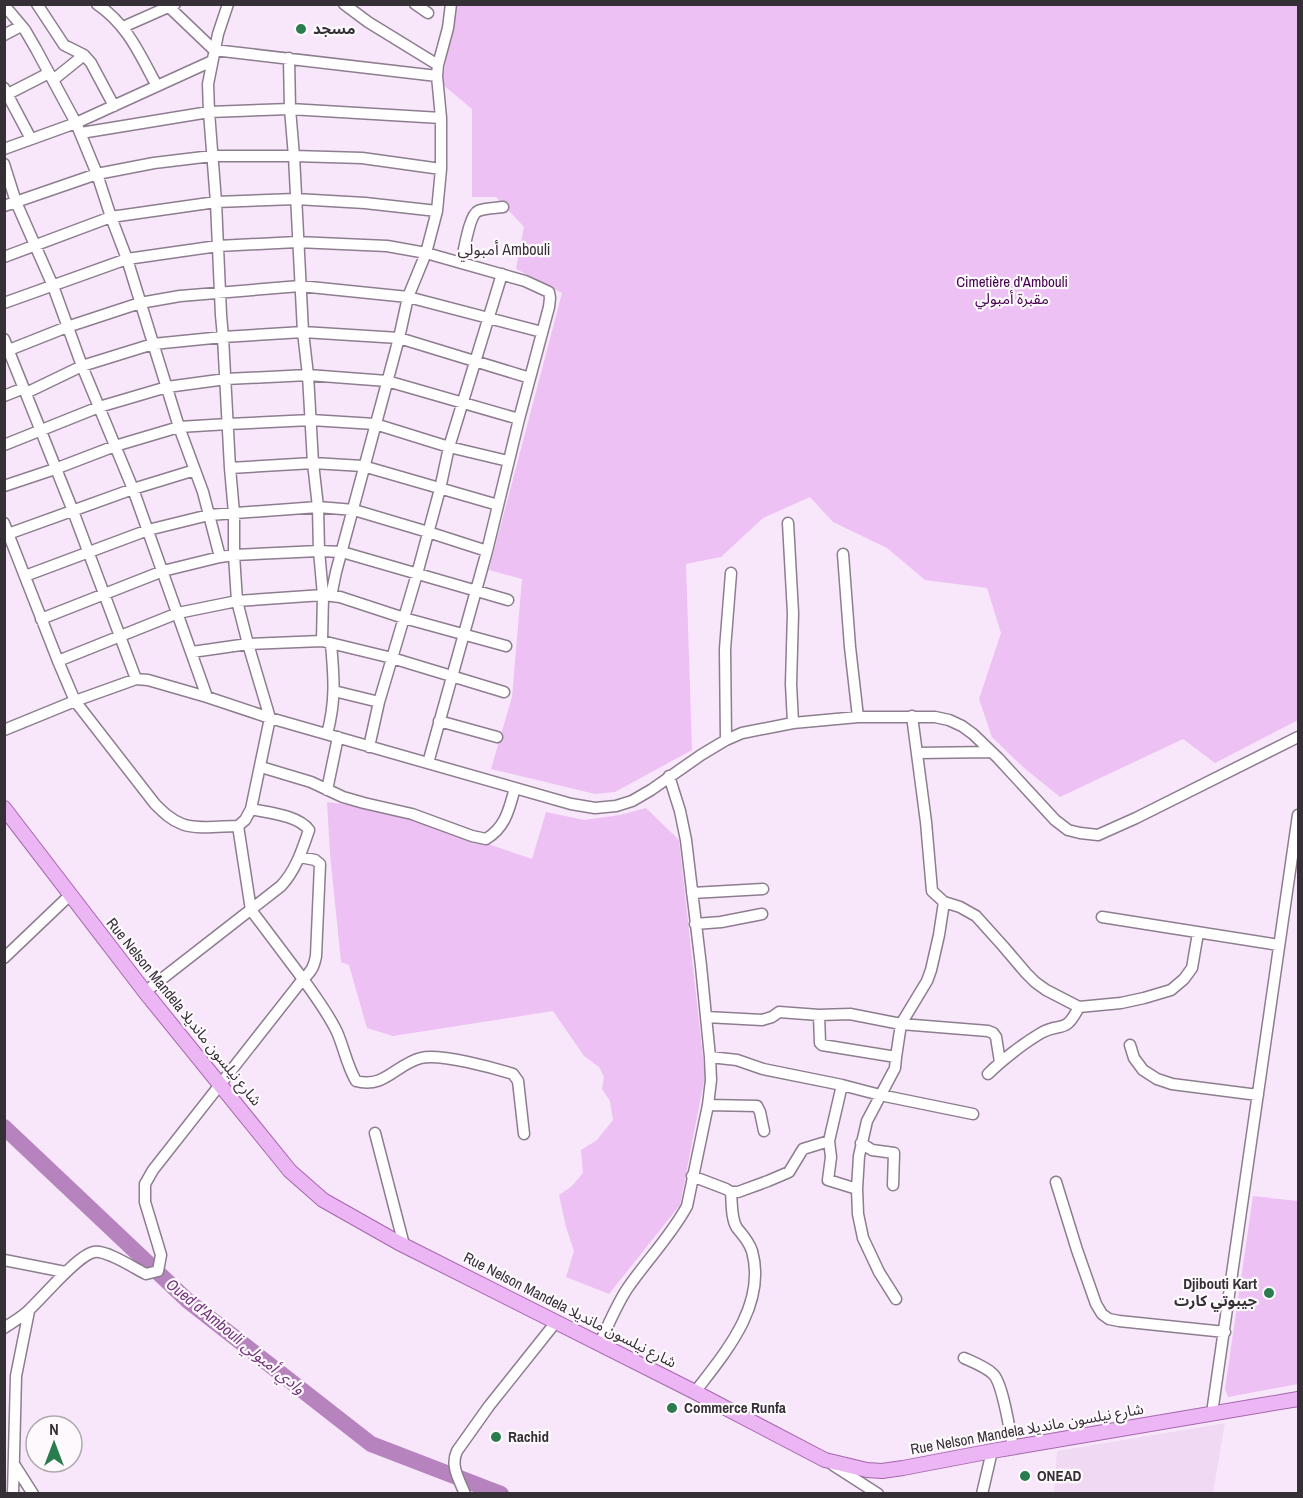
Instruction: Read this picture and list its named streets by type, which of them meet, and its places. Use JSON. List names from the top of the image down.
{
  "streets": {
    "main road": ["Rue Nelson Mandela شارع نيلسون مانديلا"]
  },
  "districts": ["أمبولي Ambouli"],
  "water": ["Oued d'Ambouli وادي أمبولي"],
  "parks": ["Cimetière d'Ambouli مقبرة أمبولي"],
  "places": [
    "مسجد",
    "Djibouti Kart جيبوتي كارت",
    "Commerce Runfa",
    "Rachid",
    "ONEAD"
  ],
  "north": "top"
}
